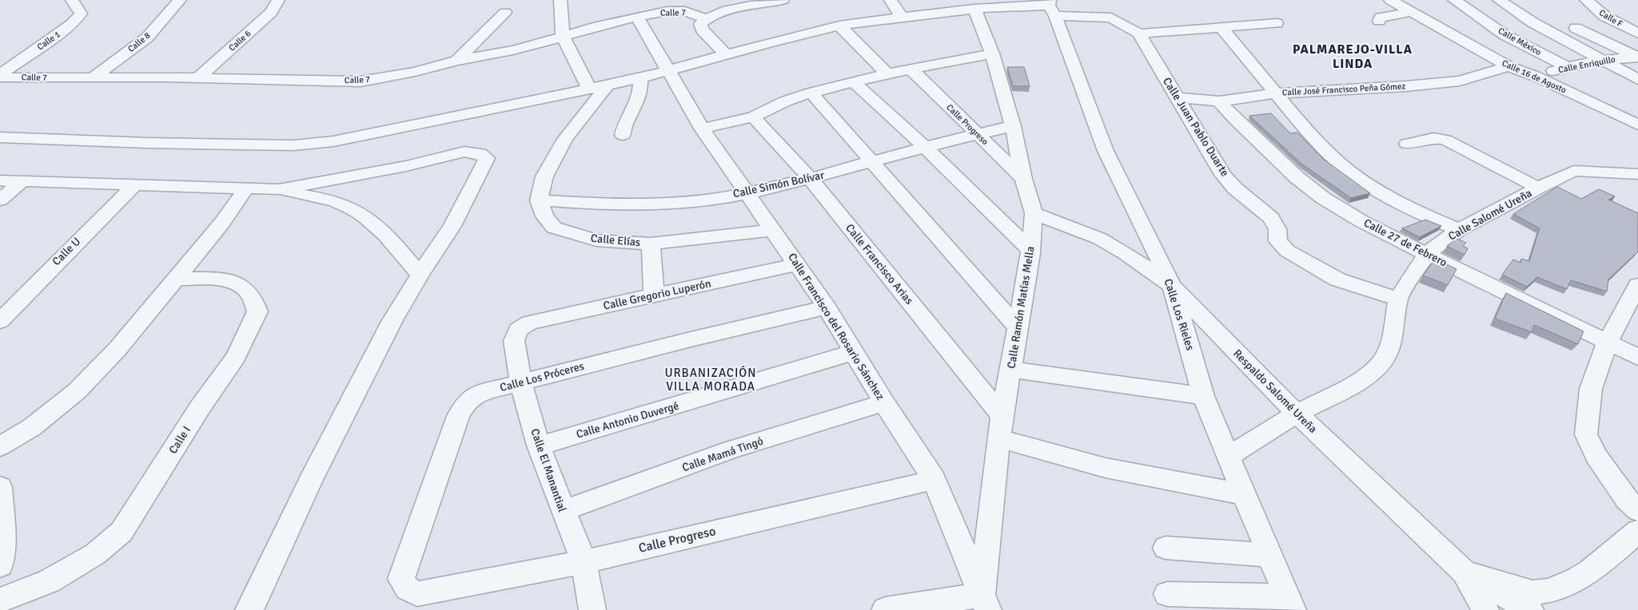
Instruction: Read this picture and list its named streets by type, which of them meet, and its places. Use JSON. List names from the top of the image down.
{
  "streets": {
    "street": [
      "Calle 7",
      "Calle F",
      "Calle 1",
      "Calle 6",
      "Calle México",
      "Calle 8",
      "Calle Enriquillo",
      "Calle 16 de Agosto",
      "Calle José Francisco Peña Gómez",
      "Calle Progreso",
      "Calle Juan Pablo Duarte",
      "Calle Simón Bolívar",
      "Calle Salomé Ureña",
      "Calle Elías",
      "Calle 27 de Febrero",
      "Calle U",
      "Calle Francisco Arias",
      "Calle Gregorio Luperón",
      "Calle Ramón Matías Mella",
      "Calle Los Rieles",
      "Calle Francisco del Rosario Sánchez",
      "Calle Los Próceres",
      "Respaldo Salomé Ureña",
      "Calle Antonio Duvergé",
      "Calle I",
      "Calle Mamá Tingó",
      "Calle El Manantial"
    ]
  },
  "crossings": [
    ["Calle 7", "Calle 6"],
    ["Calle 7", "Calle 8"],
    ["Calle 7", "Calle Francisco del Rosario Sánchez"],
    ["Calle México", "Calle Enriquillo"],
    ["Calle Enriquillo", "Calle 16 de Agosto"],
    ["Calle 16 de Agosto", "Calle José Francisco Peña Gómez"],
    ["Calle José Francisco Peña Gómez", "Calle Juan Pablo Duarte"],
    ["Calle José Francisco Peña Gómez", "Calle 27 de Febrero"],
    ["Calle Progreso", "Calle Simón Bolívar"],
    ["Calle Progreso", "Calle Ramón Matías Mella"],
    ["Calle Progreso", "Calle Francisco del Rosario Sánchez"],
    ["Calle Progreso", "Calle Los Próceres"],
    ["Calle Progreso", "Calle El Manantial"],
    ["Calle Juan Pablo Duarte", "Calle Salomé Ureña"],
    ["Calle Juan Pablo Duarte", "Calle Los Rieles"],
    ["Calle Simón Bolívar", "Calle Elías"],
    ["Calle Simón Bolívar", "Calle Francisco Arias"],
    ["Calle Simón Bolívar", "Calle Ramón Matías Mella"],
    ["Calle Simón Bolívar", "Calle Francisco del Rosario Sánchez"],
    ["Calle Salomé Ureña", "Calle 27 de Febrero"],
    ["Calle Salomé Ureña", "Calle Los Rieles"],
    ["Calle Salomé Ureña", "Respaldo Salomé Ureña"],
    ["Calle Elías", "Calle Francisco del Rosario Sánchez"],
    ["Calle Francisco Arias", "Calle Ramón Matías Mella"],
    ["Calle Gregorio Luperón", "Calle Francisco del Rosario Sánchez"],
    ["Calle Gregorio Luperón", "Calle El Manantial"],
    ["Calle Ramón Matías Mella", "Calle Francisco del Rosario Sánchez"],
    ["Calle Ramón Matías Mella", "Respaldo Salomé Ureña"],
    ["Calle Los Rieles", "Respaldo Salomé Ureña"],
    ["Calle Francisco del Rosario Sánchez", "Calle Los Próceres"],
    ["Calle Francisco del Rosario Sánchez", "Calle Antonio Duvergé"],
    ["Calle Francisco del Rosario Sánchez", "Calle Mamá Tingó"],
    ["Calle Los Próceres", "Calle El Manantial"],
    ["Calle Antonio Duvergé", "Calle El Manantial"],
    ["Calle Mamá Tingó", "Calle El Manantial"]
  ],
  "districts": ["PALMAREJO-VILLA LINDA", "URBANIZACIÓN VILLA MORADA"]
}
